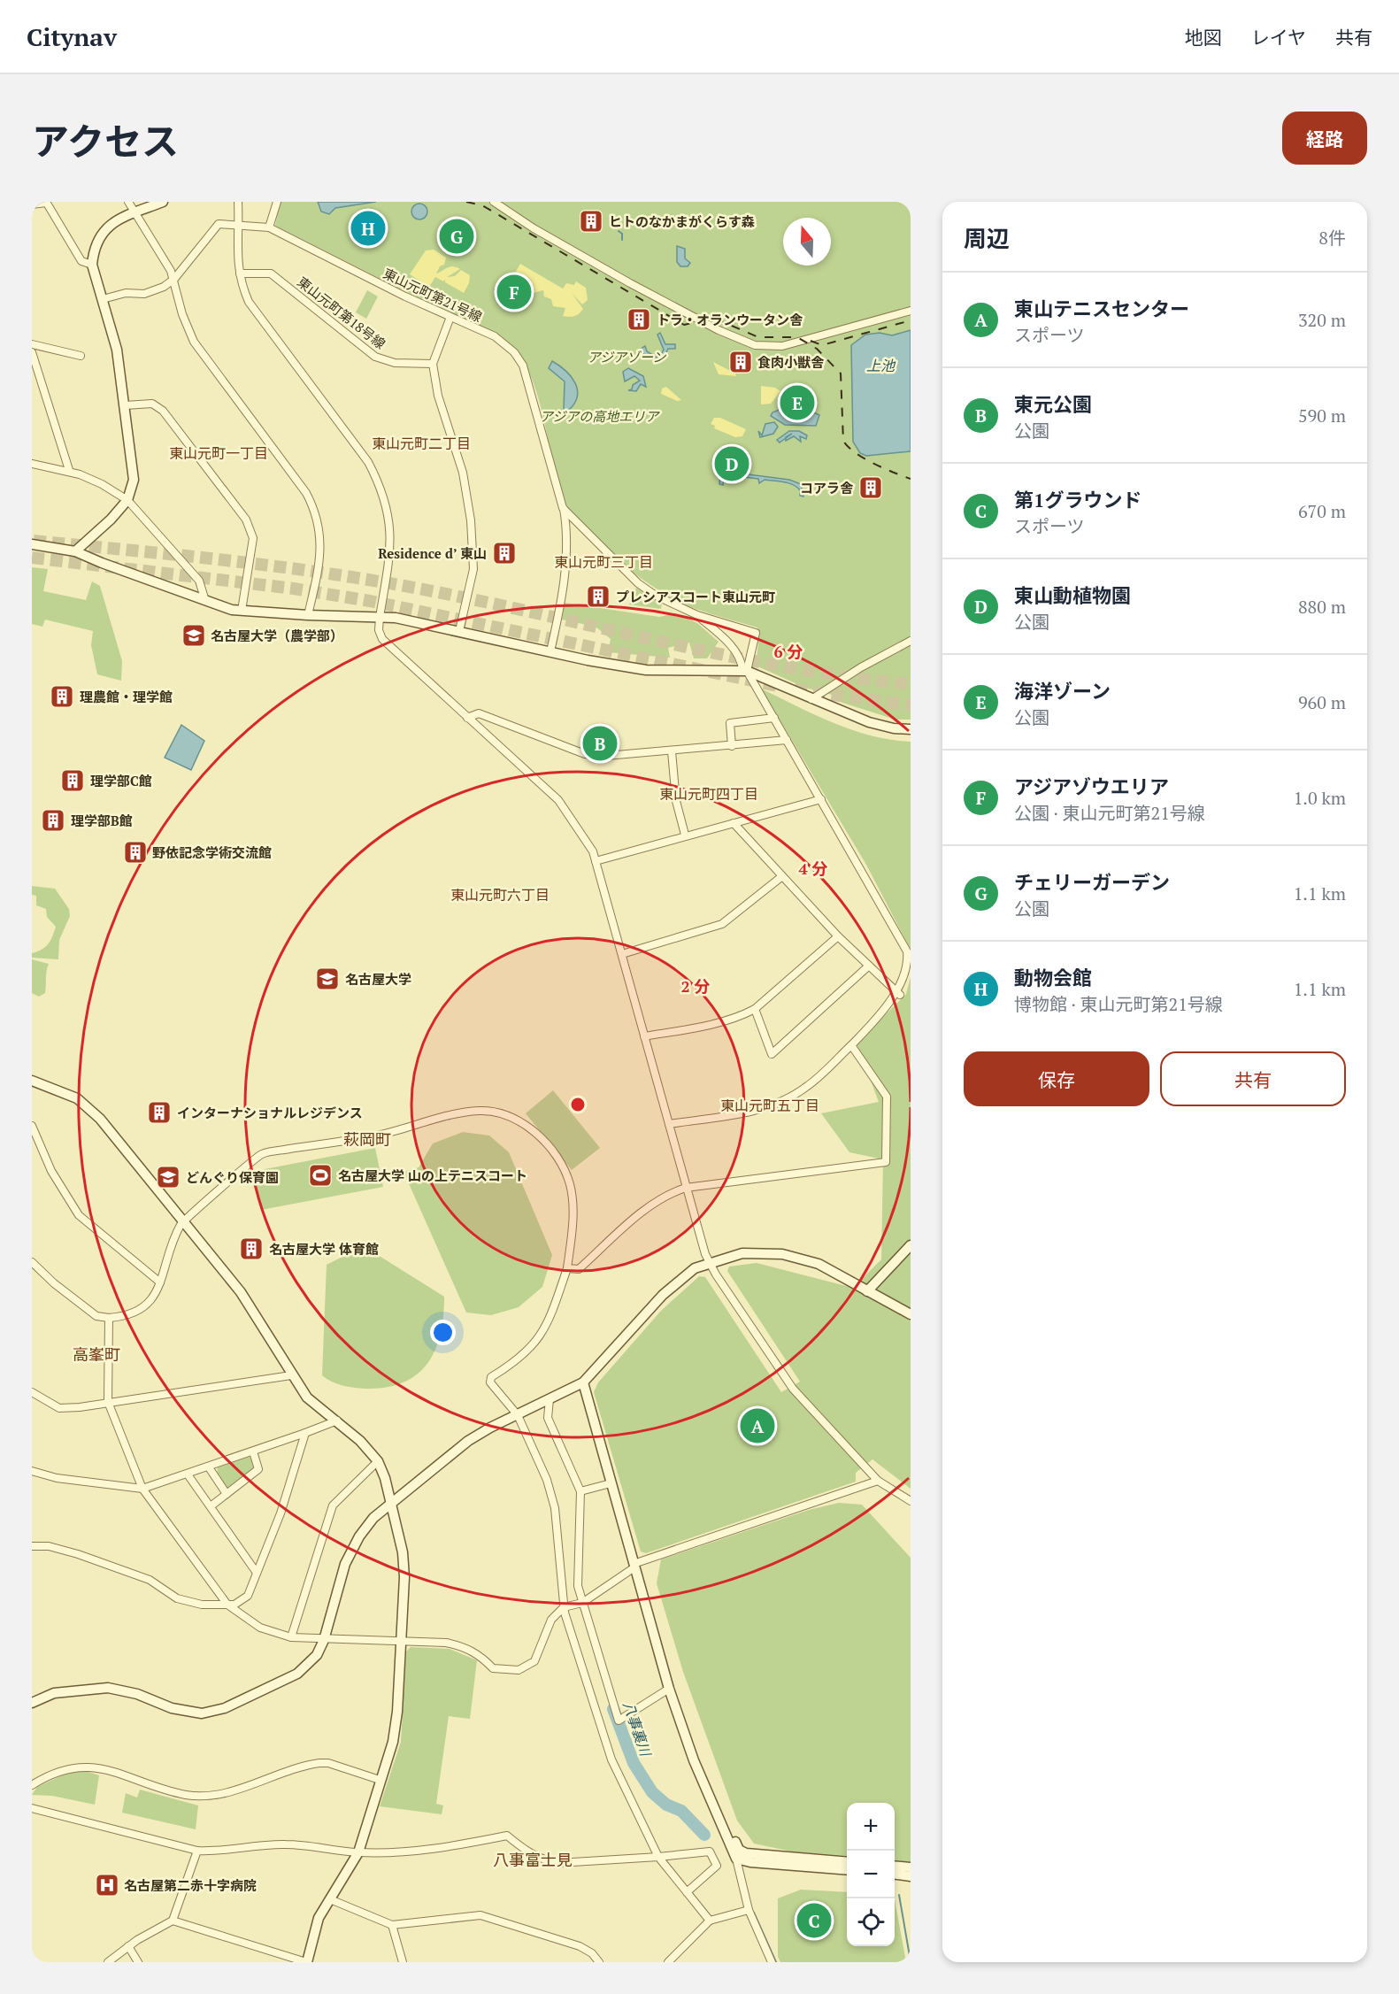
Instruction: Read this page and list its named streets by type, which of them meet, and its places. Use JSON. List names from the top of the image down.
{
  "streets": {
    "street": ["東山元町第21号線", "東山元町第18号線"]
  },
  "districts": [
    "東山元町二丁目",
    "東山元町一丁目",
    "東山元町三丁目",
    "東山元町四丁目",
    "東山元町六丁目",
    "東山元町五丁目",
    "萩岡町",
    "高峯町",
    "八事富士見"
  ],
  "water": ["上池", "八事裏川"],
  "parks": ["アジアゾーン", "アジアの高地エリア"],
  "places": {
    "building": [
      "ヒトのなかまがくらす森",
      "トラ・オランウータン舎",
      "食肉小獣舎",
      "コアラ舎",
      "Residence d’ 東山",
      "プレシアスコート東山元町",
      "理農館・理学館",
      "理学部C館",
      "理学部B館",
      "野依記念学術交流館",
      "インターナショナルレジデンス",
      "名古屋大学 体育館"
    ],
    "school or university": ["名古屋大学（農学部）", "名古屋大学", "どんぐり保育園"],
    "sports": ["名古屋大学 山の上テニスコート"],
    "hospital": ["名古屋第二赤十字病院"]
  },
  "north": "top",
  "page": {
    "header": "Citynav",
    "nav": ["地図", "レイヤ", "共有"],
    "title": "アクセス",
    "buttons": [
      "経路",
      ["保存", "共有"]
    ],
    "heading": ["周辺", "8件"],
    "pins": [
      "H",
      "G",
      "F",
      "E",
      "D",
      "B",
      "A",
      "C"
    ],
    "list": [
      {
        "mark": "A",
        "name": "東山テニスセンター",
        "note": "スポーツ",
        "value": "320 m"
      },
      {
        "mark": "B",
        "name": "東元公園",
        "note": "公園",
        "value": "590 m"
      },
      {
        "mark": "C",
        "name": "第1グラウンド",
        "note": "スポーツ",
        "value": "670 m"
      },
      {
        "mark": "D",
        "name": "東山動植物園",
        "note": "公園",
        "value": "880 m"
      },
      {
        "mark": "E",
        "name": "海洋ゾーン",
        "note": "公園",
        "value": "960 m"
      },
      {
        "mark": "F",
        "name": "アジアゾウエリア",
        "note": "公園 · 東山元町第21号線",
        "value": "1.0 km"
      },
      {
        "mark": "G",
        "name": "チェリーガーデン",
        "note": "公園",
        "value": "1.1 km"
      },
      {
        "mark": "H",
        "name": "動物会館",
        "note": "博物館 · 東山元町第21号線",
        "value": "1.1 km"
      }
    ],
    "map_buttons": ["+", "−"]
  },
  "rings": ["6 分", "4 分", "2 分"]
}
